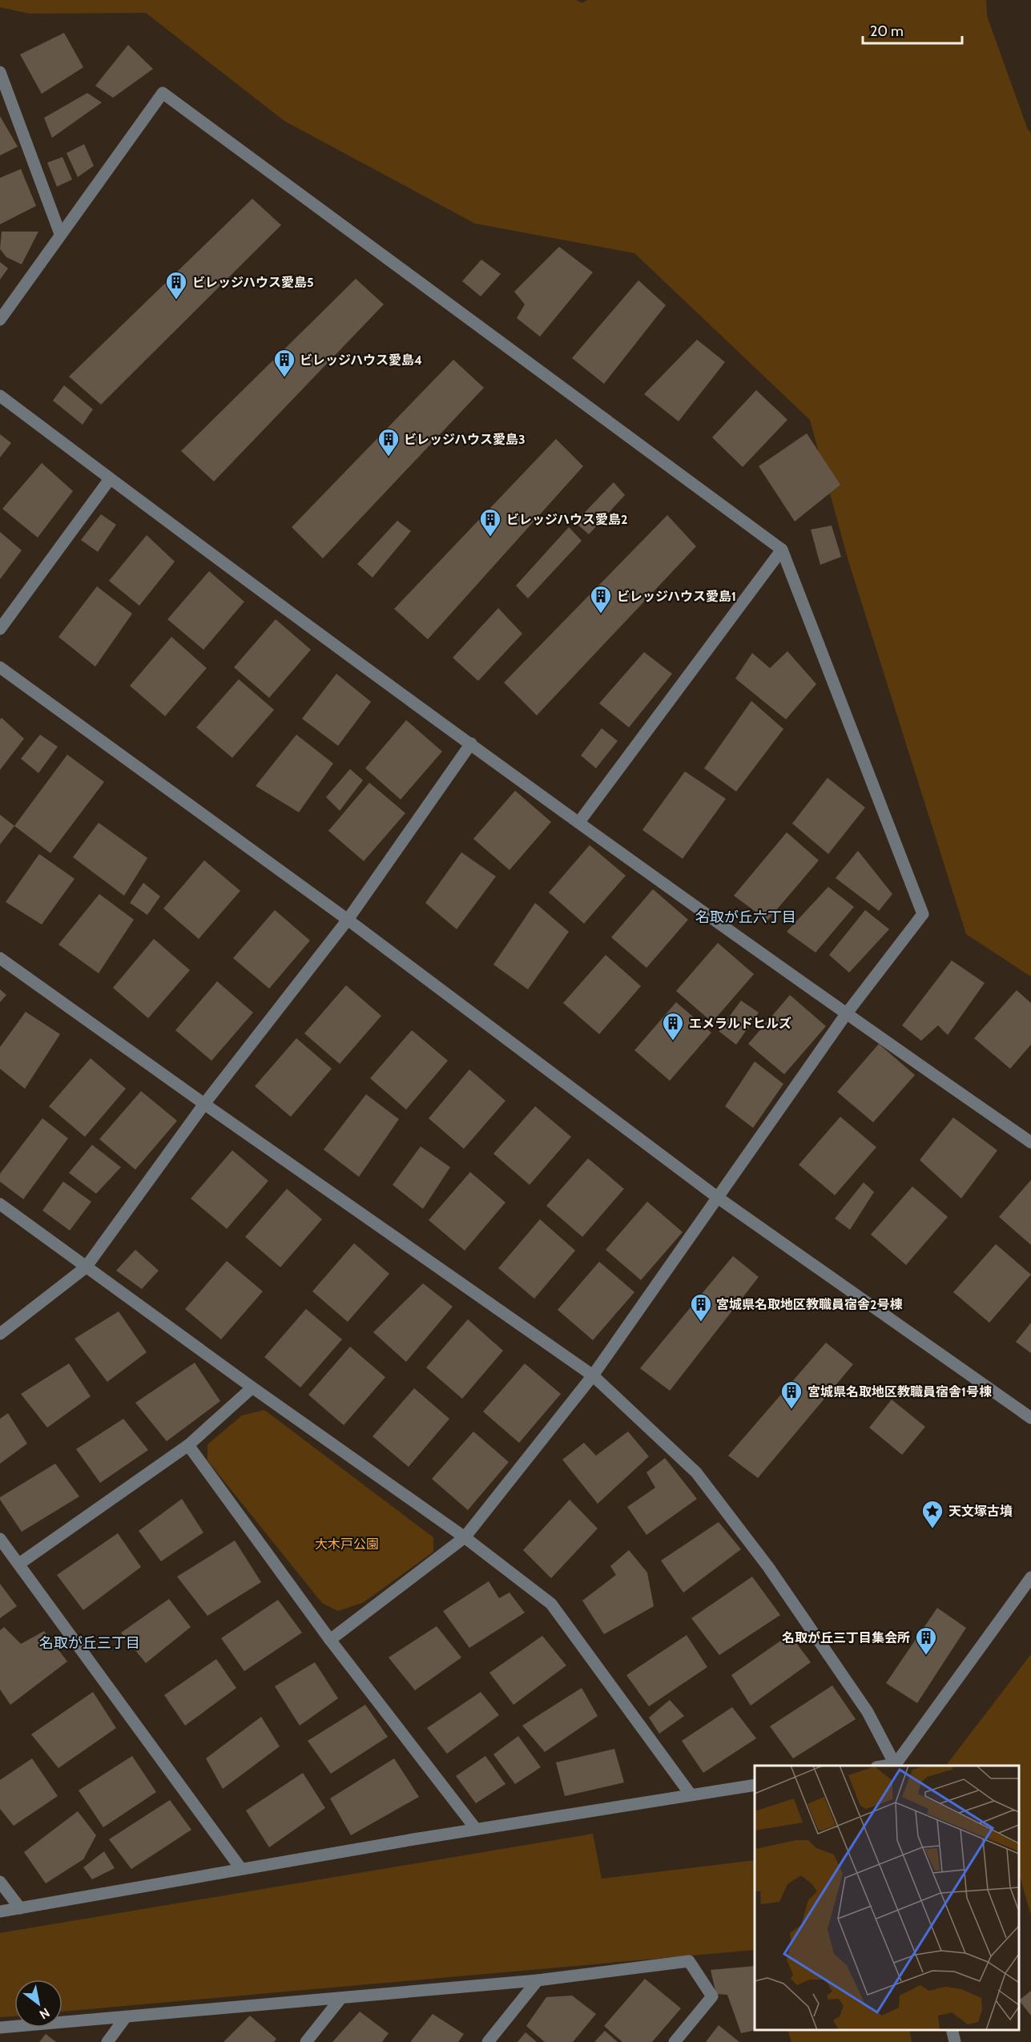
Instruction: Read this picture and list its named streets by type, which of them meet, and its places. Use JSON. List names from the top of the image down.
{
  "districts": ["名取が丘六丁目", "名取が丘三丁目"],
  "parks": ["大木戸公園"],
  "places": {
    "building": [
      "ビレッジハウス愛島5",
      "ビレッジハウス愛島4",
      "ビレッジハウス愛島3",
      "ビレッジハウス愛島2",
      "ビレッジハウス愛島1",
      "エメラルドヒルズ",
      "宮城県名取地区教職員宿舎2号棟",
      "宮城県名取地区教職員宿舎1号棟",
      "名取が丘三丁目集会所"
    ],
    "place": ["天文塚古墳"]
  },
  "scale_bar": "20 m",
  "north": "bottom right"
}
